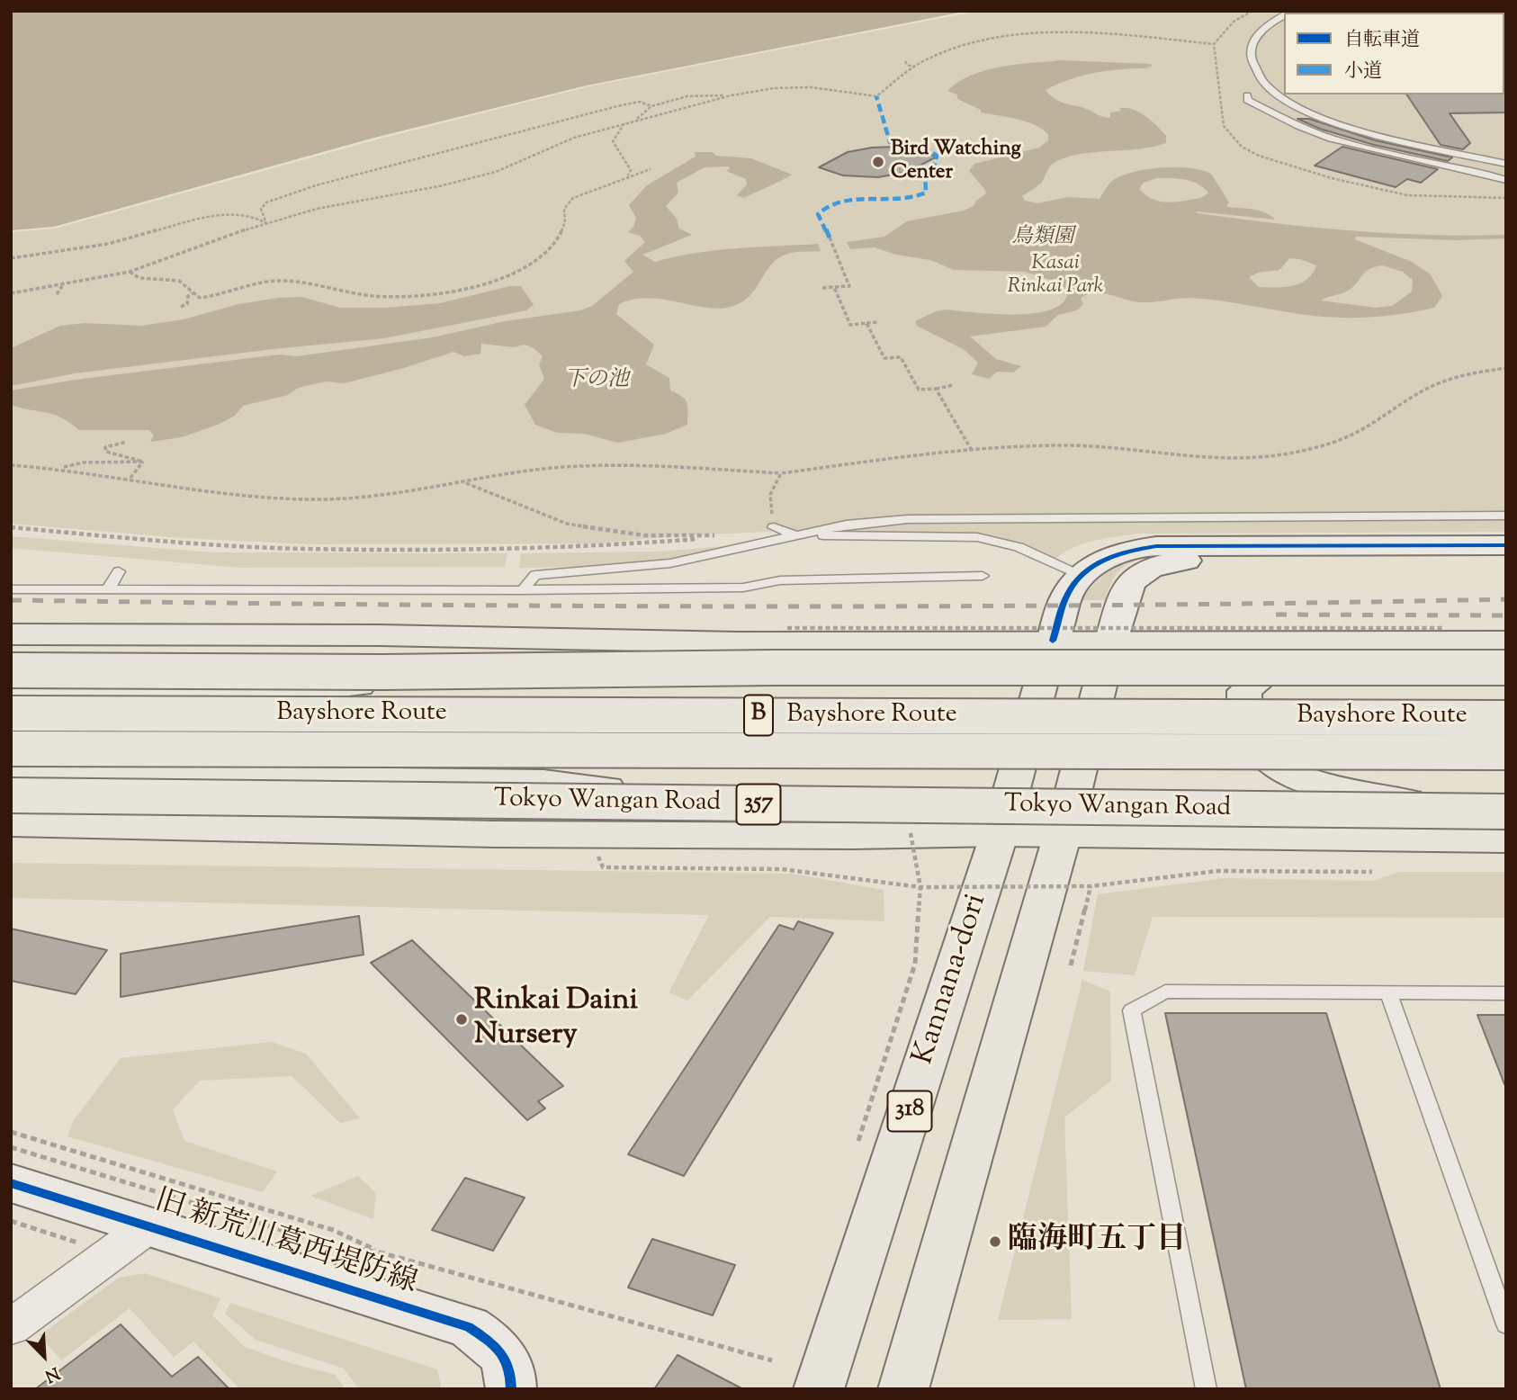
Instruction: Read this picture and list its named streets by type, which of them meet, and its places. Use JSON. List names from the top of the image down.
{
  "streets": {
    "main road": [
      "Bayshore Route",
      "B",
      "Tokyo Wangan Road",
      "357",
      "Kannana-dori",
      "318"
    ],
    "street": ["旧 新荒川葛西堤防線"]
  },
  "water": ["下の池"],
  "parks": ["鳥類園", "Kasai Rinkai Park"],
  "places": ["Bird Watching Center", "Rinkai Daini Nursery", "臨海町五丁目"],
  "legend": ["自転車道", "小道"],
  "north": "bottom right"
}
